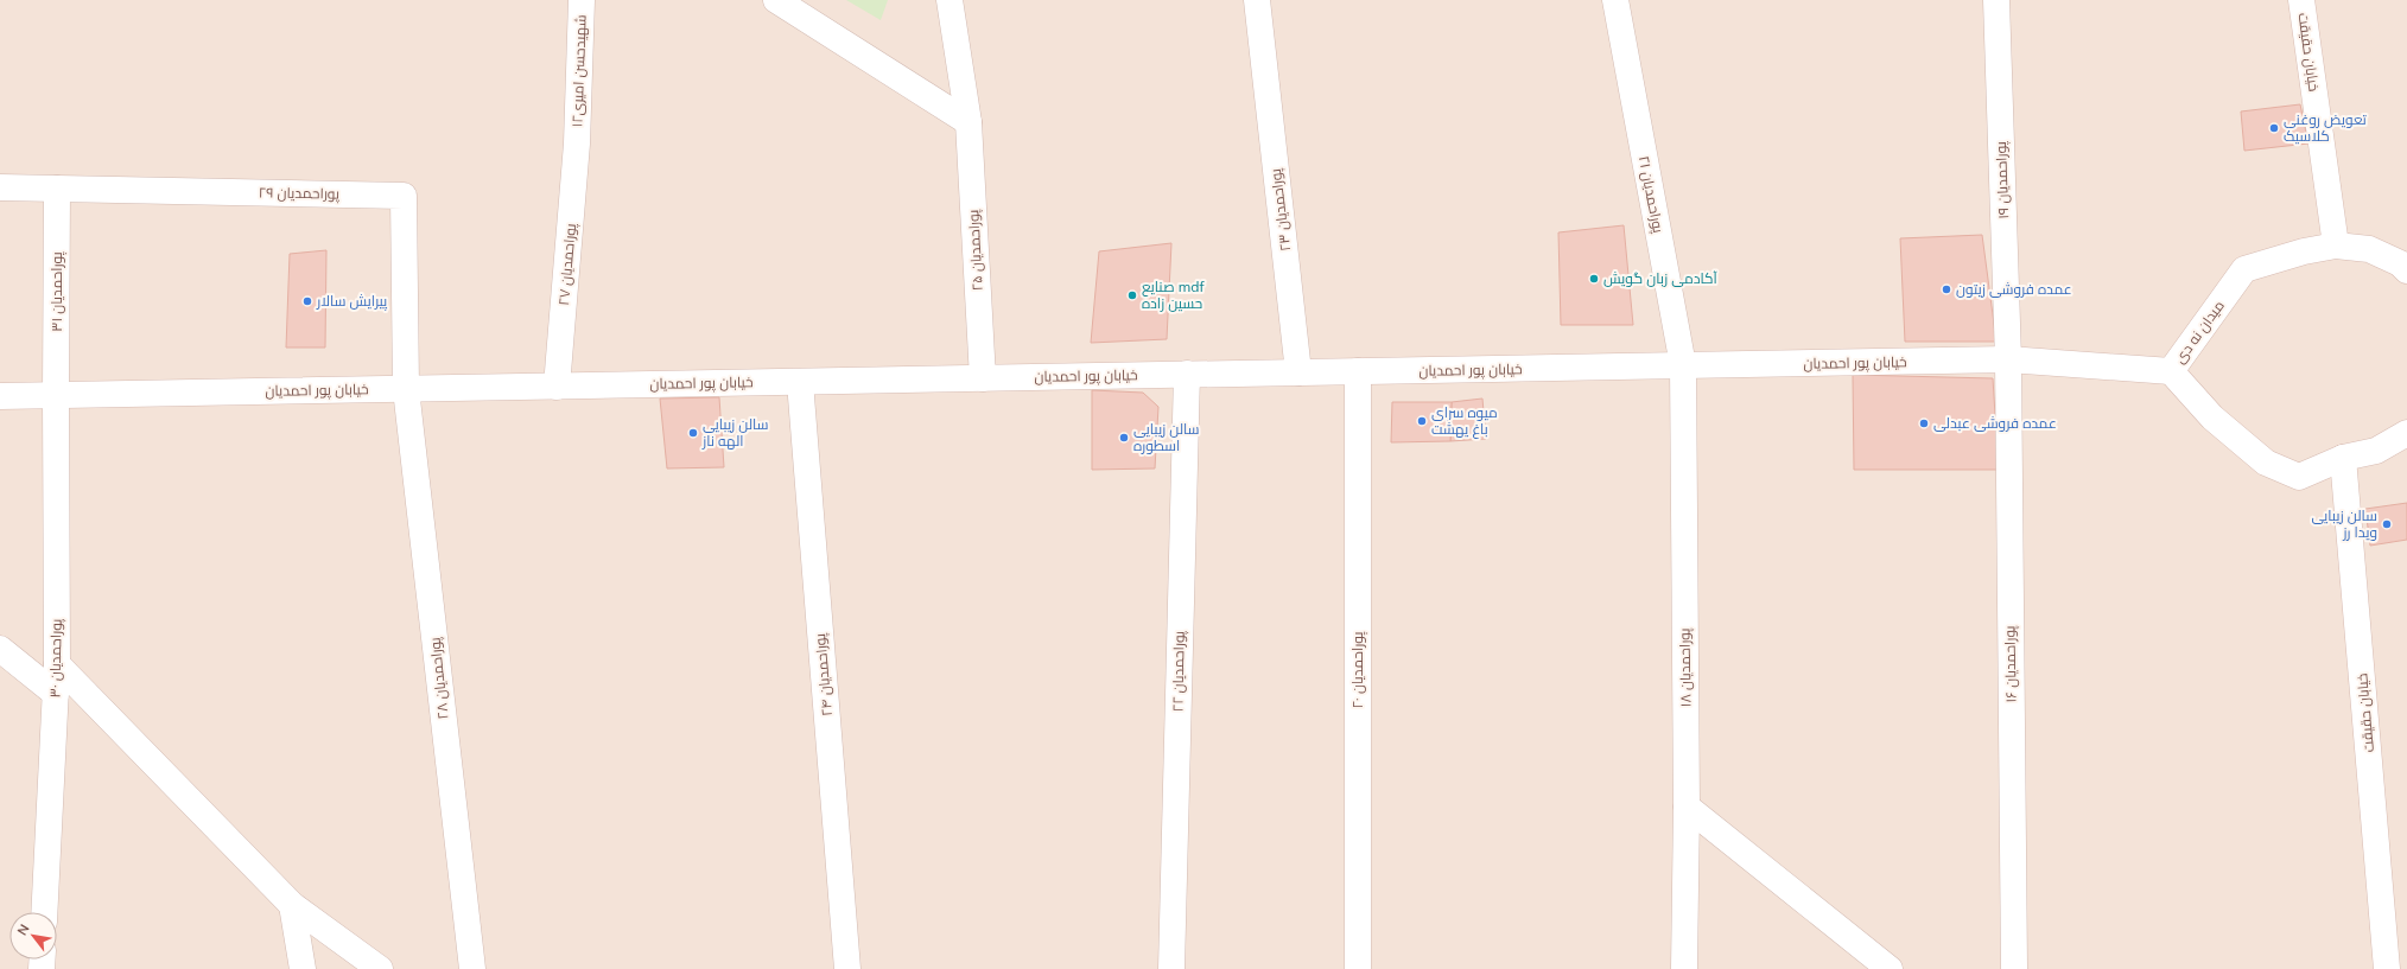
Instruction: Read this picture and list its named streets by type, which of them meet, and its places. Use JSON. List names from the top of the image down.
{
  "streets": {
    "street": [
      "خیابان حقیقت",
      "شهیدحسن امیری۱۲",
      "پوراحمدیان ۱۹",
      "پوراحمدیان ۲۹",
      "پوراحمدیان ۲۱",
      "پوراحمدیان ۲۳",
      "پوراحمدیان ۲۵",
      "پوراحمدیان ۲۷",
      "پوراحمدیان ۳۱",
      "میدان نه دی",
      "خیابان پور احمدیان",
      "پوراحمدیان ۳۰",
      "پوراحمدیان ۱۶",
      "پوراحمدیان ۱۸",
      "پوراحمدیان ۲۰",
      "پوراحمدیان ۲۲",
      "پوراحمدیان ۲۴",
      "پوراحمدیان ۲۸"
    ]
  },
  "crossings": [
    ["خیابان حقیقت", "میدان نه دی"],
    ["شهیدحسن امیری۱۲", "پوراحمدیان ۲۷"],
    ["پوراحمدیان ۱۹", "خیابان پور احمدیان"],
    ["پوراحمدیان ۱۹", "پوراحمدیان ۱۶"],
    ["پوراحمدیان ۲۹", "پوراحمدیان ۳۱"],
    ["پوراحمدیان ۲۹", "خیابان پور احمدیان"],
    ["پوراحمدیان ۲۹", "پوراحمدیان ۲۸"],
    ["پوراحمدیان ۲۱", "خیابان پور احمدیان"],
    ["پوراحمدیان ۲۱", "پوراحمدیان ۱۸"],
    ["پوراحمدیان ۲۳", "خیابان پور احمدیان"],
    ["پوراحمدیان ۲۵", "خیابان پور احمدیان"],
    ["پوراحمدیان ۲۷", "خیابان پور احمدیان"],
    ["پوراحمدیان ۳۱", "خیابان پور احمدیان"],
    ["پوراحمدیان ۳۱", "پوراحمدیان ۳۰"],
    ["میدان نه دی", "خیابان پور احمدیان"],
    ["خیابان پور احمدیان", "پوراحمدیان ۳۰"],
    ["خیابان پور احمدیان", "پوراحمدیان ۱۶"],
    ["خیابان پور احمدیان", "پوراحمدیان ۱۸"],
    ["خیابان پور احمدیان", "پوراحمدیان ۲۰"],
    ["خیابان پور احمدیان", "پوراحمدیان ۲۲"],
    ["خیابان پور احمدیان", "پوراحمدیان ۲۴"],
    ["خیابان پور احمدیان", "پوراحمدیان ۲۸"]
  ],
  "places": [
    "تعویض روغنی کلاسیک",
    "آکادمی زبان گویش",
    "عمده فروشی زیتون",
    "صنایع mdf حسین زاده",
    "پیرایش سالار",
    "میوه سرای باغ یهشت",
    "عمده فروشی عبدلی",
    "سالن زیبایی الهه ناز",
    "سالن زیبایی اسطوره",
    "سالن زیبایی ویدا رز"
  ],
  "north": "top left"
}
